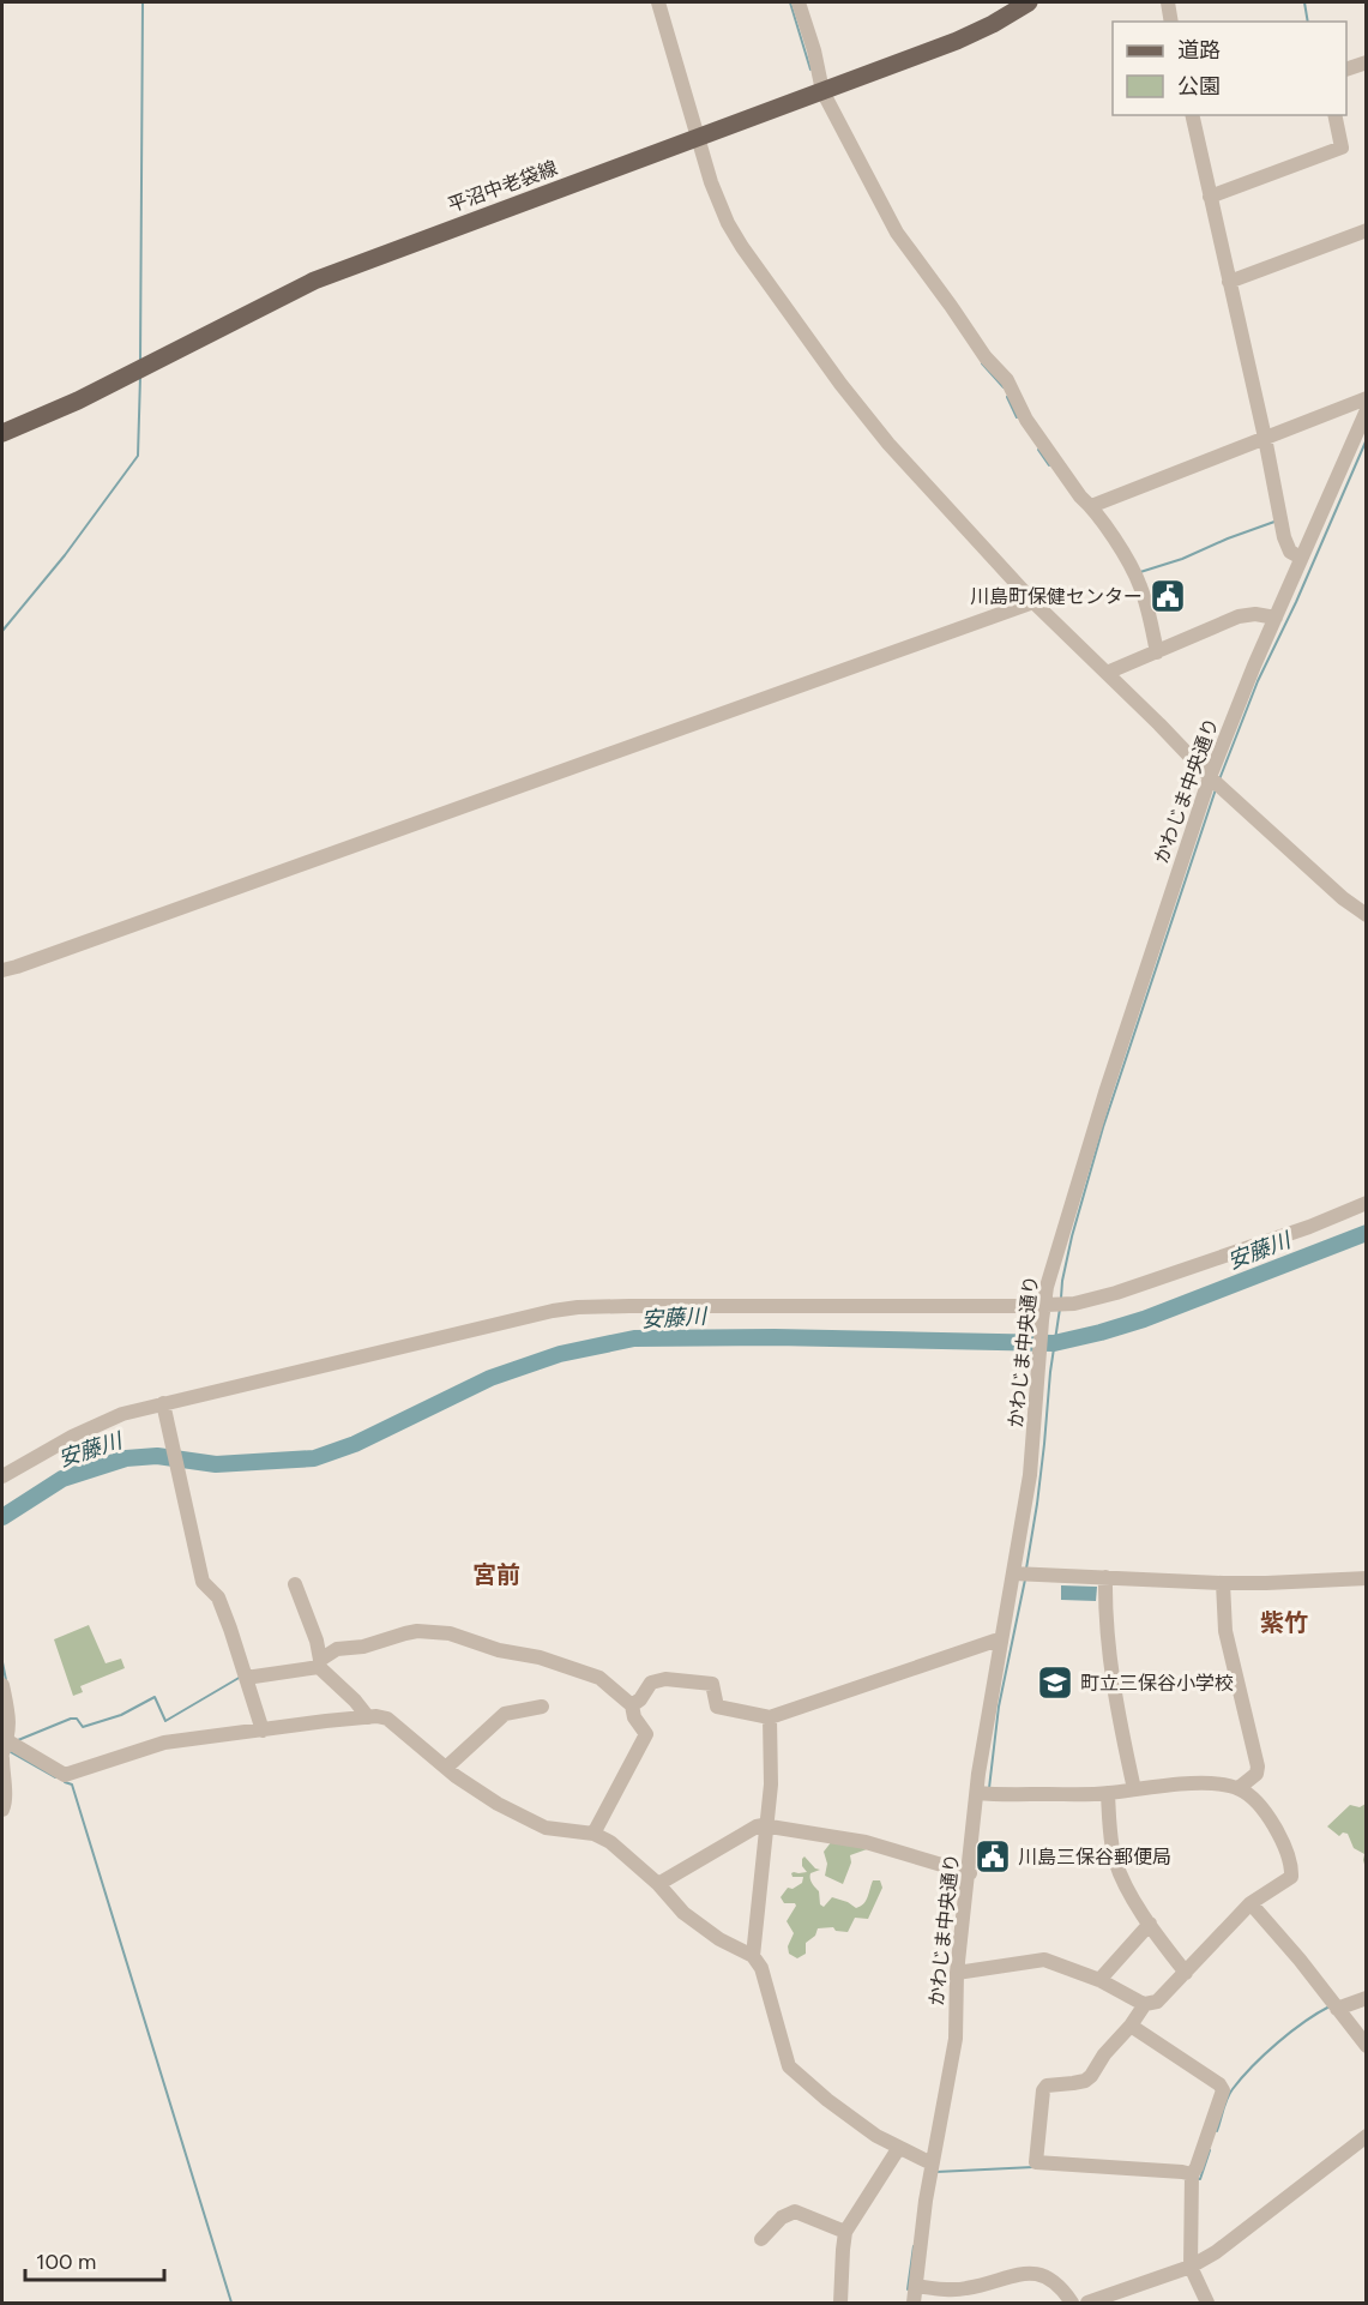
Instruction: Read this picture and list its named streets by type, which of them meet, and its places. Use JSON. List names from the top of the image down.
{
  "streets": {
    "main road": ["平沼中老袋線"],
    "street": ["かわじま中央通り"]
  },
  "districts": ["宮前", "紫竹"],
  "water": ["安藤川"],
  "places": {
    "public building": ["川島町保健センター", "川島三保谷郵便局"],
    "school or university": ["町立三保谷小学校"]
  },
  "legend": ["道路", "公園"],
  "scale_bar": "100 m"
}
